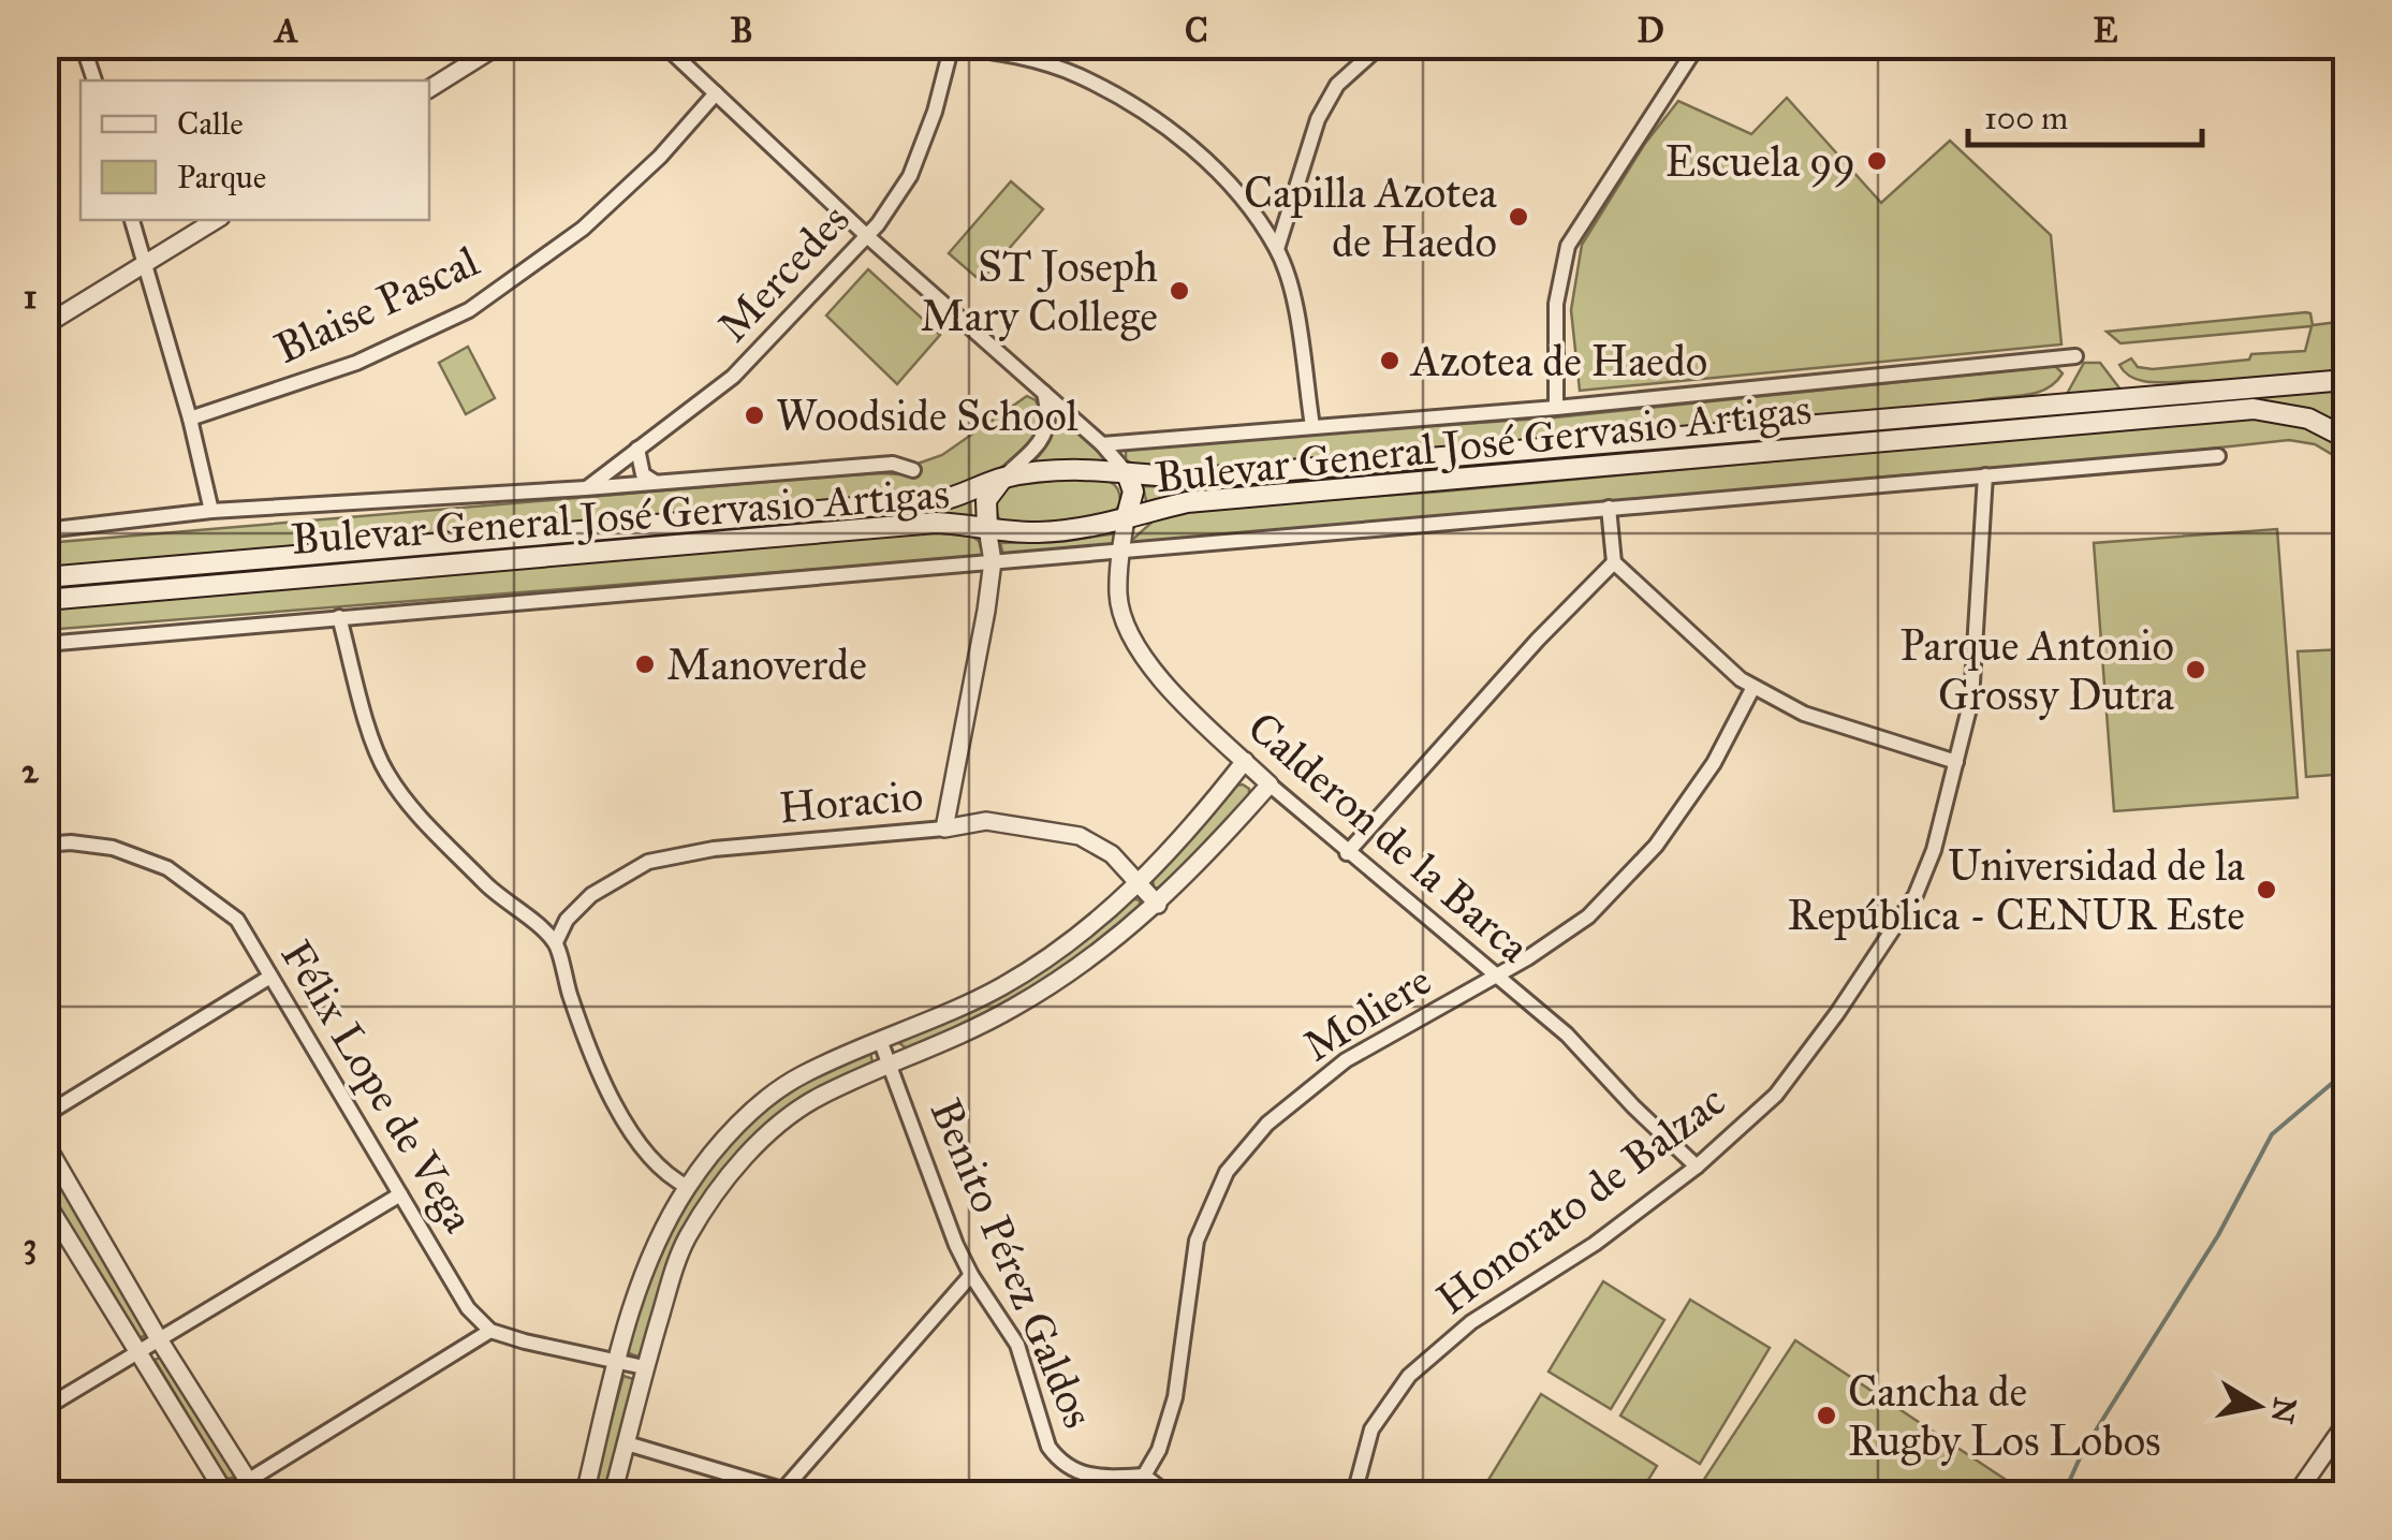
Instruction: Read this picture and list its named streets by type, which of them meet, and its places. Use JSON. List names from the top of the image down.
{
  "streets": {
    "main road": ["Bulevar General José Gervasio Artigas"],
    "street": [
      "Mercedes",
      "Blaise Pascal",
      "Horacio",
      "Calderon de la Barca",
      "Moliere",
      "Félix Lope de Vega",
      "Honorato de Balzac",
      "Benito Pérez Galdos"
    ]
  },
  "crossings": [
    ["Mercedes", "Bulevar General José Gervasio Artigas"],
    ["Bulevar General José Gervasio Artigas", "Calderon de la Barca"],
    ["Bulevar General José Gervasio Artigas", "Honorato de Balzac"],
    ["Calderon de la Barca", "Moliere"],
    ["Calderon de la Barca", "Honorato de Balzac"],
    ["Moliere", "Benito Pérez Galdos"]
  ],
  "places": [
    "Escuela 99",
    "Capilla Azotea de Haedo",
    "ST Joseph Mary College",
    "Azotea de Haedo",
    "Woodside School",
    "Manoverde",
    "Parque Antonio Grossy Dutra",
    "Universidad de la República - CENUR Este",
    "Cancha de Rugby Los Lobos"
  ],
  "legend": ["Calle", "Parque"],
  "scale_bar": "100 m",
  "north": "right",
  "grid": {
    "columns": [
      "A",
      "B",
      "C",
      "D",
      "E"
    ],
    "rows": ["1", "2", "3"]
  }
}
